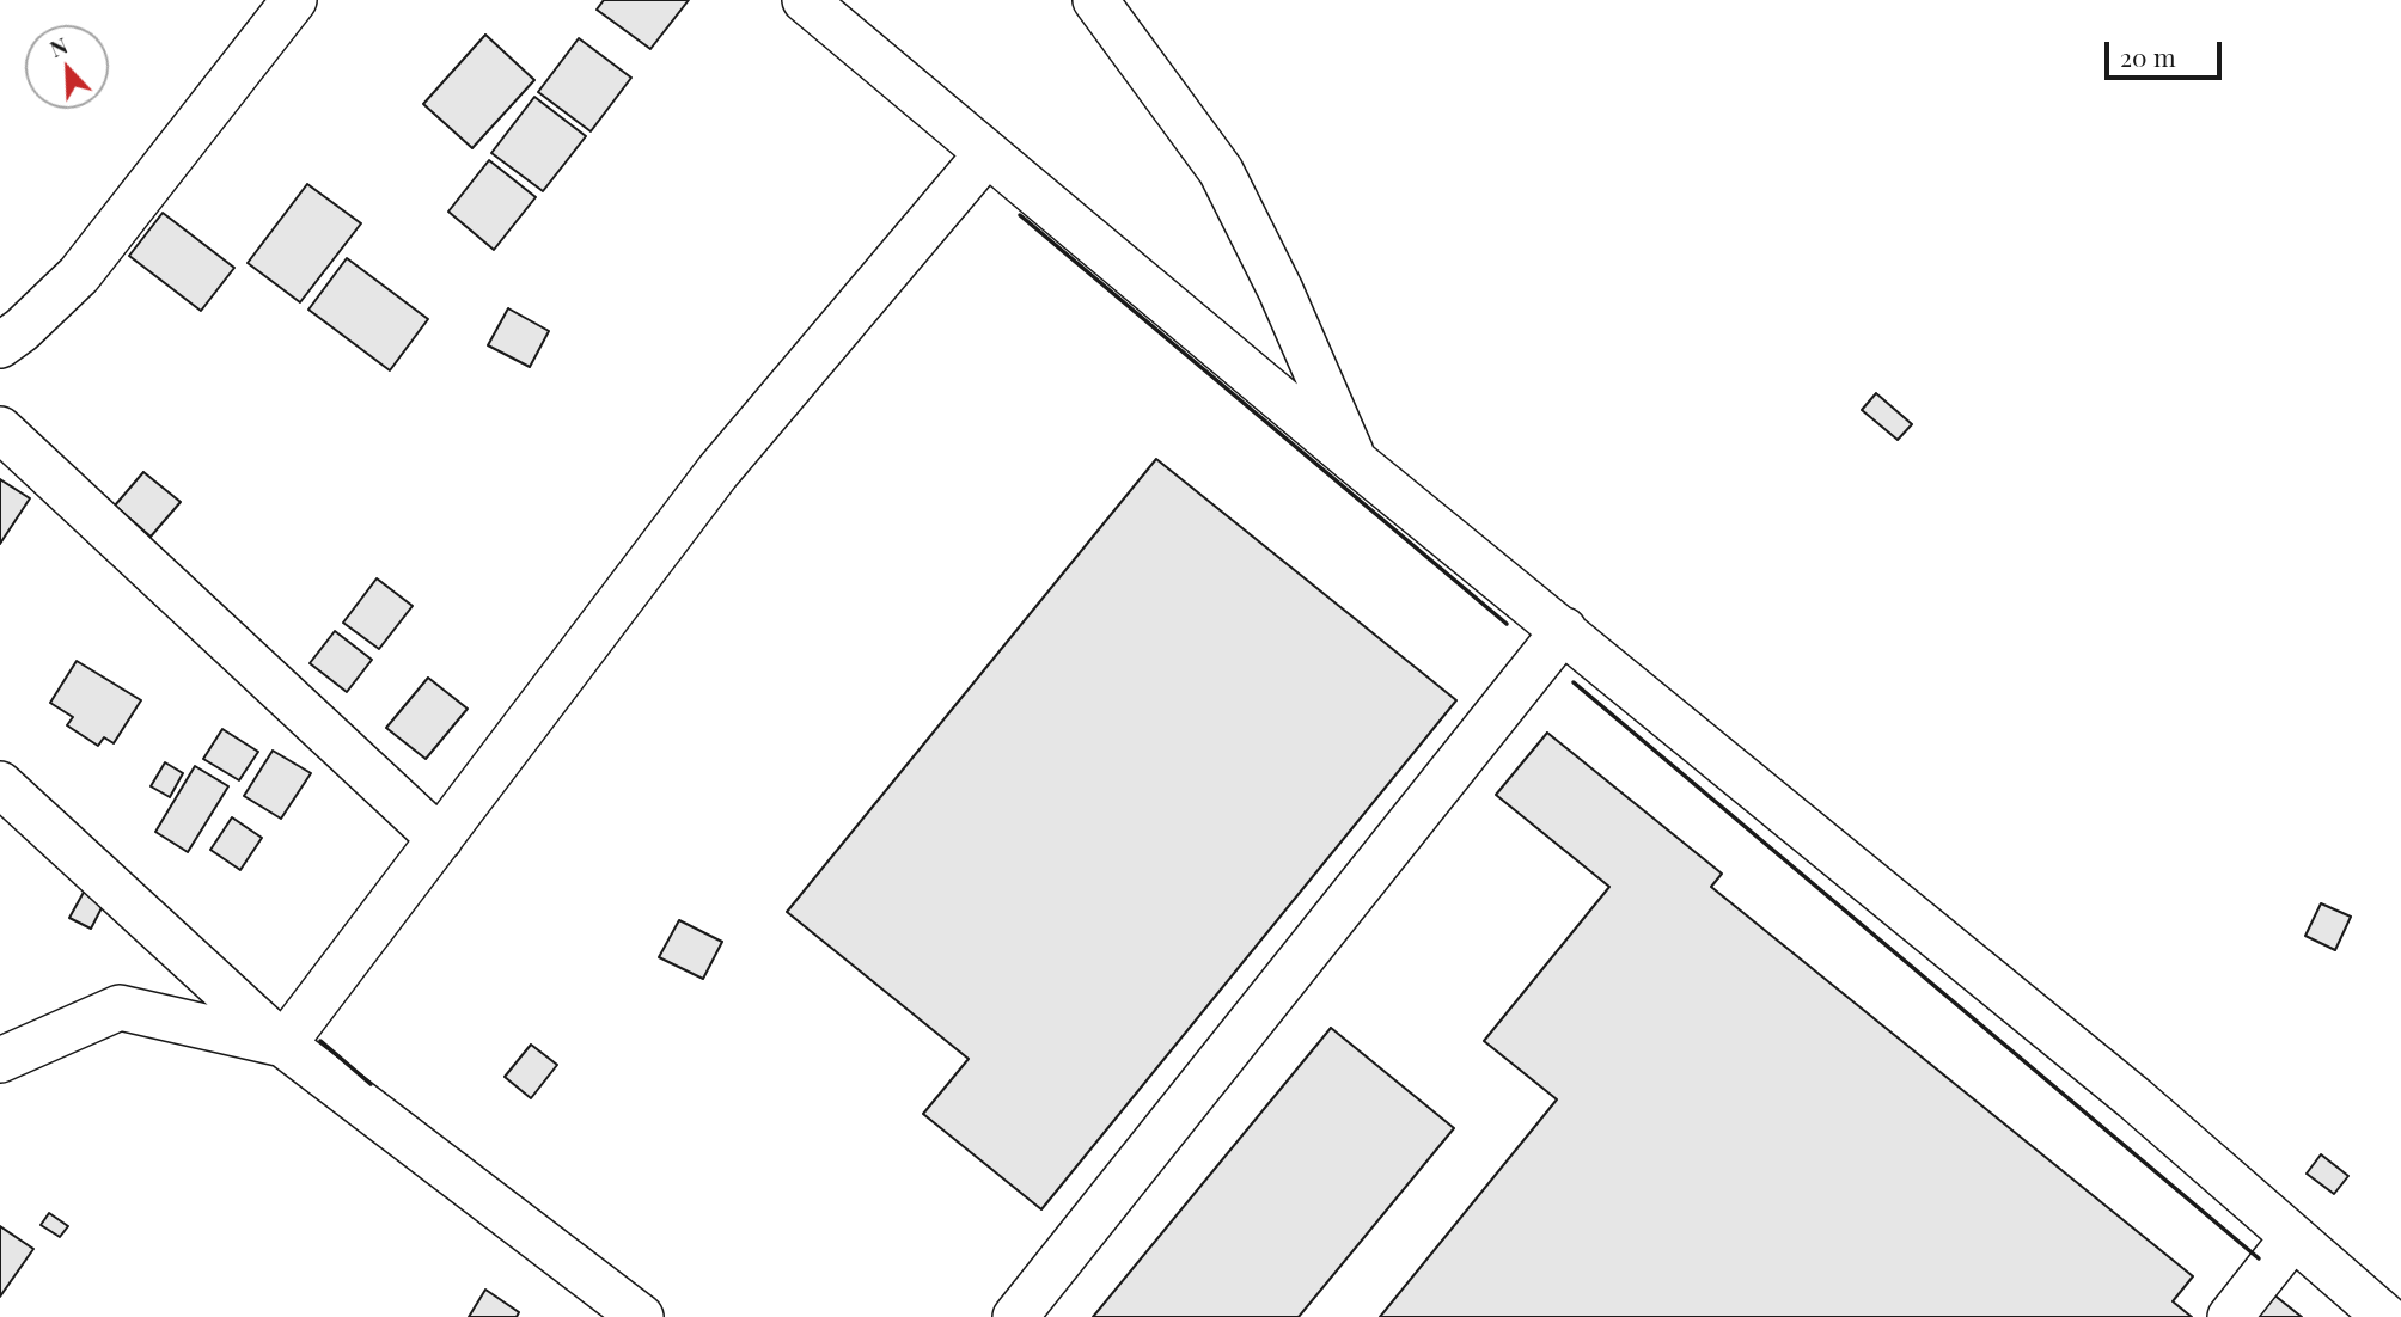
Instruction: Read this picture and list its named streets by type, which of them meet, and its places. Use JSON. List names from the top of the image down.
{
  "scale_bar": "20 m",
  "north": "top left"
}
